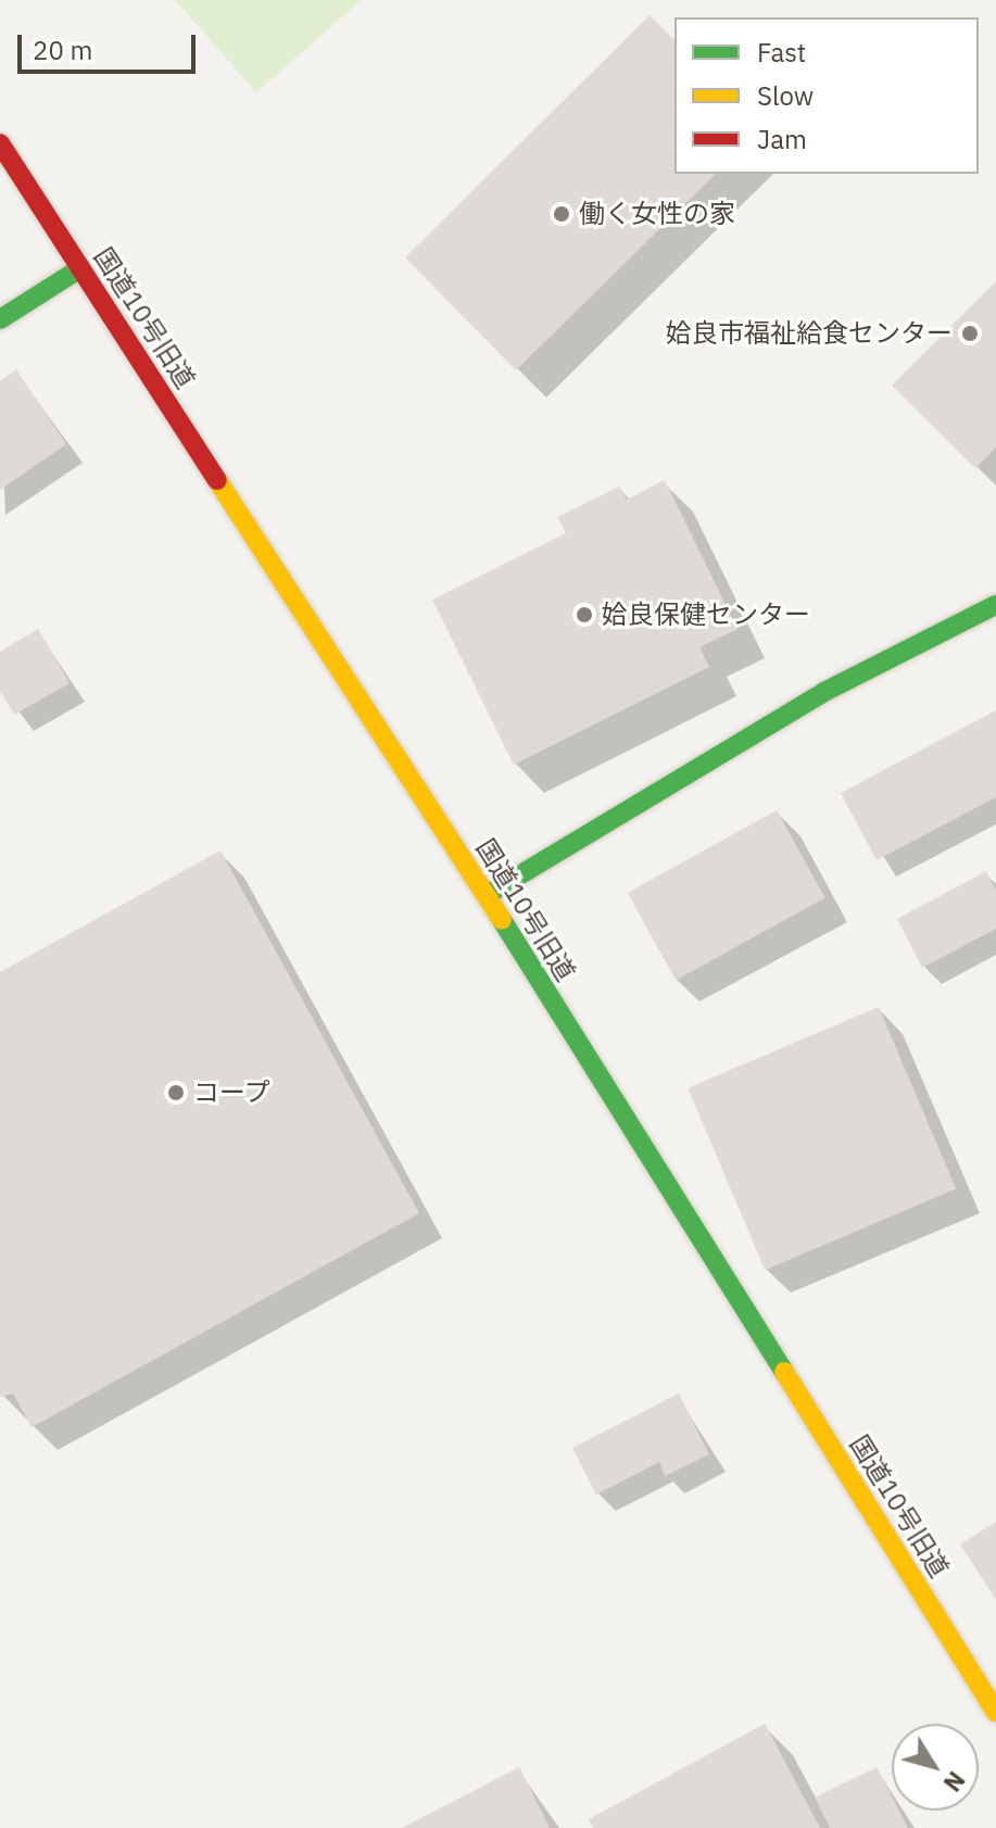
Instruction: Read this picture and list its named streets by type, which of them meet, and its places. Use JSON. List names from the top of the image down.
{
  "streets": {
    "street": ["国道10号旧道"]
  },
  "places": [
    "働く女性の家",
    "姶良市福祉給食センター",
    "姶良保健センター",
    "コープ"
  ],
  "legend": ["Fast", "Slow", "Jam"],
  "scale_bar": "20 m",
  "north": "bottom right"
}
